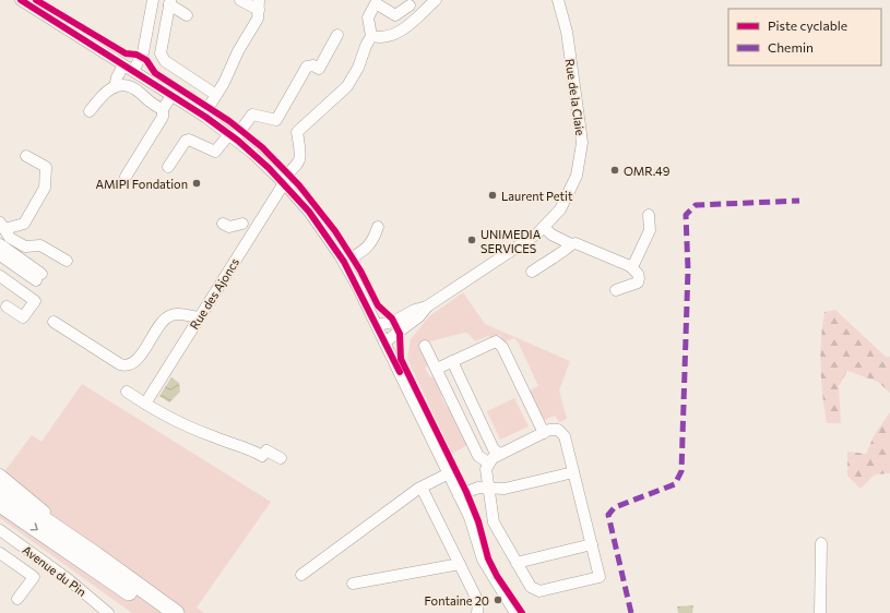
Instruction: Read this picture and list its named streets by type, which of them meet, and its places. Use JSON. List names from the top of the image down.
{
  "streets": {
    "street": ["Rue de la Claie", "Rue des Ajoncs", "Avenue du Pin"]
  },
  "places": [
    "OMR.49",
    "AMIPI Fondation",
    "Laurent Petit",
    "UNIMEDIA SERVICES",
    "Fontaine 20"
  ],
  "legend": ["Piste cyclable", "Chemin"]
}
